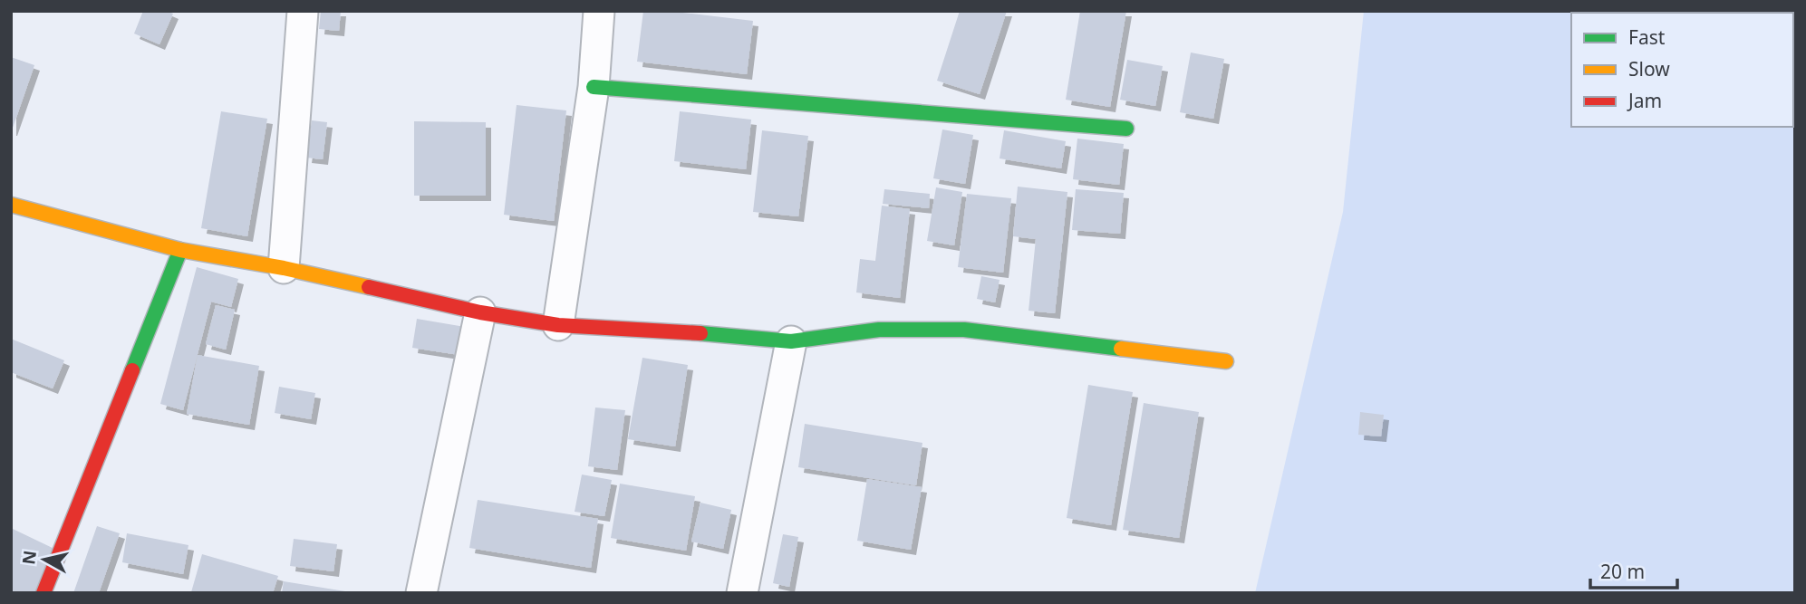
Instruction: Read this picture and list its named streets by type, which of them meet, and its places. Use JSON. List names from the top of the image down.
{
  "legend": ["Fast", "Slow", "Jam"],
  "scale_bar": "20 m",
  "north": "left"
}
